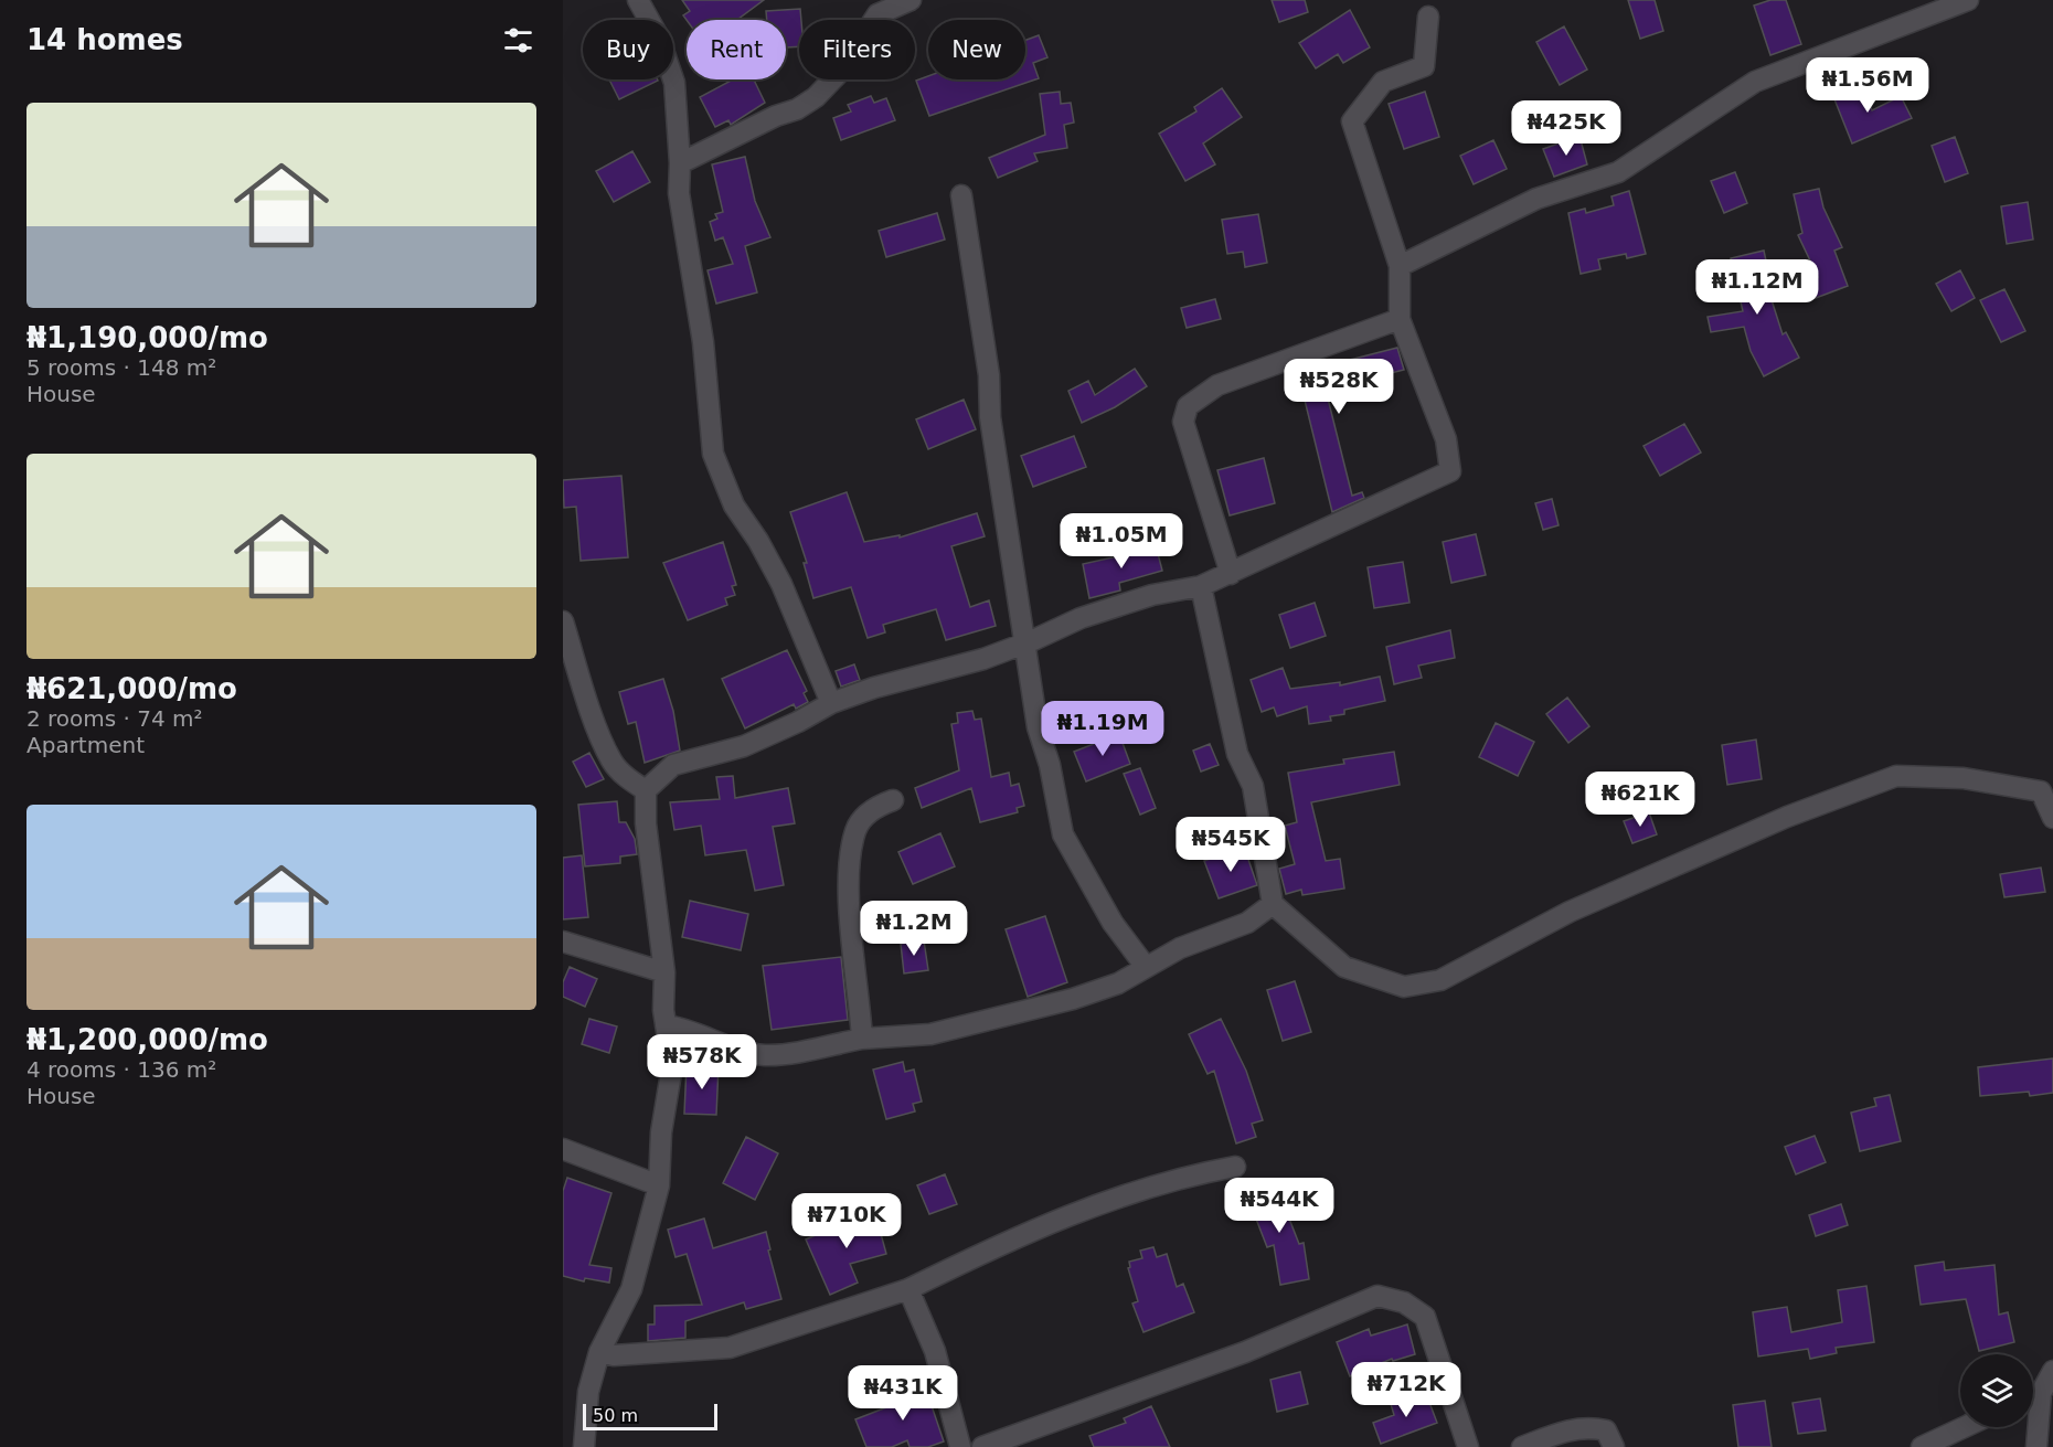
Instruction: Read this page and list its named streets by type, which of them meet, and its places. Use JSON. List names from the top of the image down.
{
  "scale_bar": "50 m",
  "page": {
    "heading": "14 homes",
    "chip": [
      "Buy",
      "Rent",
      "Filters",
      "New"
    ],
    "price": [
      "₦1.56M",
      "₦425K",
      "₦1.12M",
      "₦528K",
      "₦1.05M",
      "₦1.19M",
      "₦621K",
      "₦545K",
      "₦1.2M",
      "₦578K",
      "₦544K",
      "₦710K",
      "₦712K",
      "₦431K"
    ],
    "list": [
      {
        "name": "₦1,190,000/mo",
        "note": "5 rooms · 148 m² · House"
      },
      {
        "name": "₦621,000/mo",
        "note": "2 rooms · 74 m² · Apartment"
      },
      {
        "name": "₦1,200,000/mo",
        "note": "4 rooms · 136 m² · House"
      }
    ],
    "scale": "50 m"
  }
}
